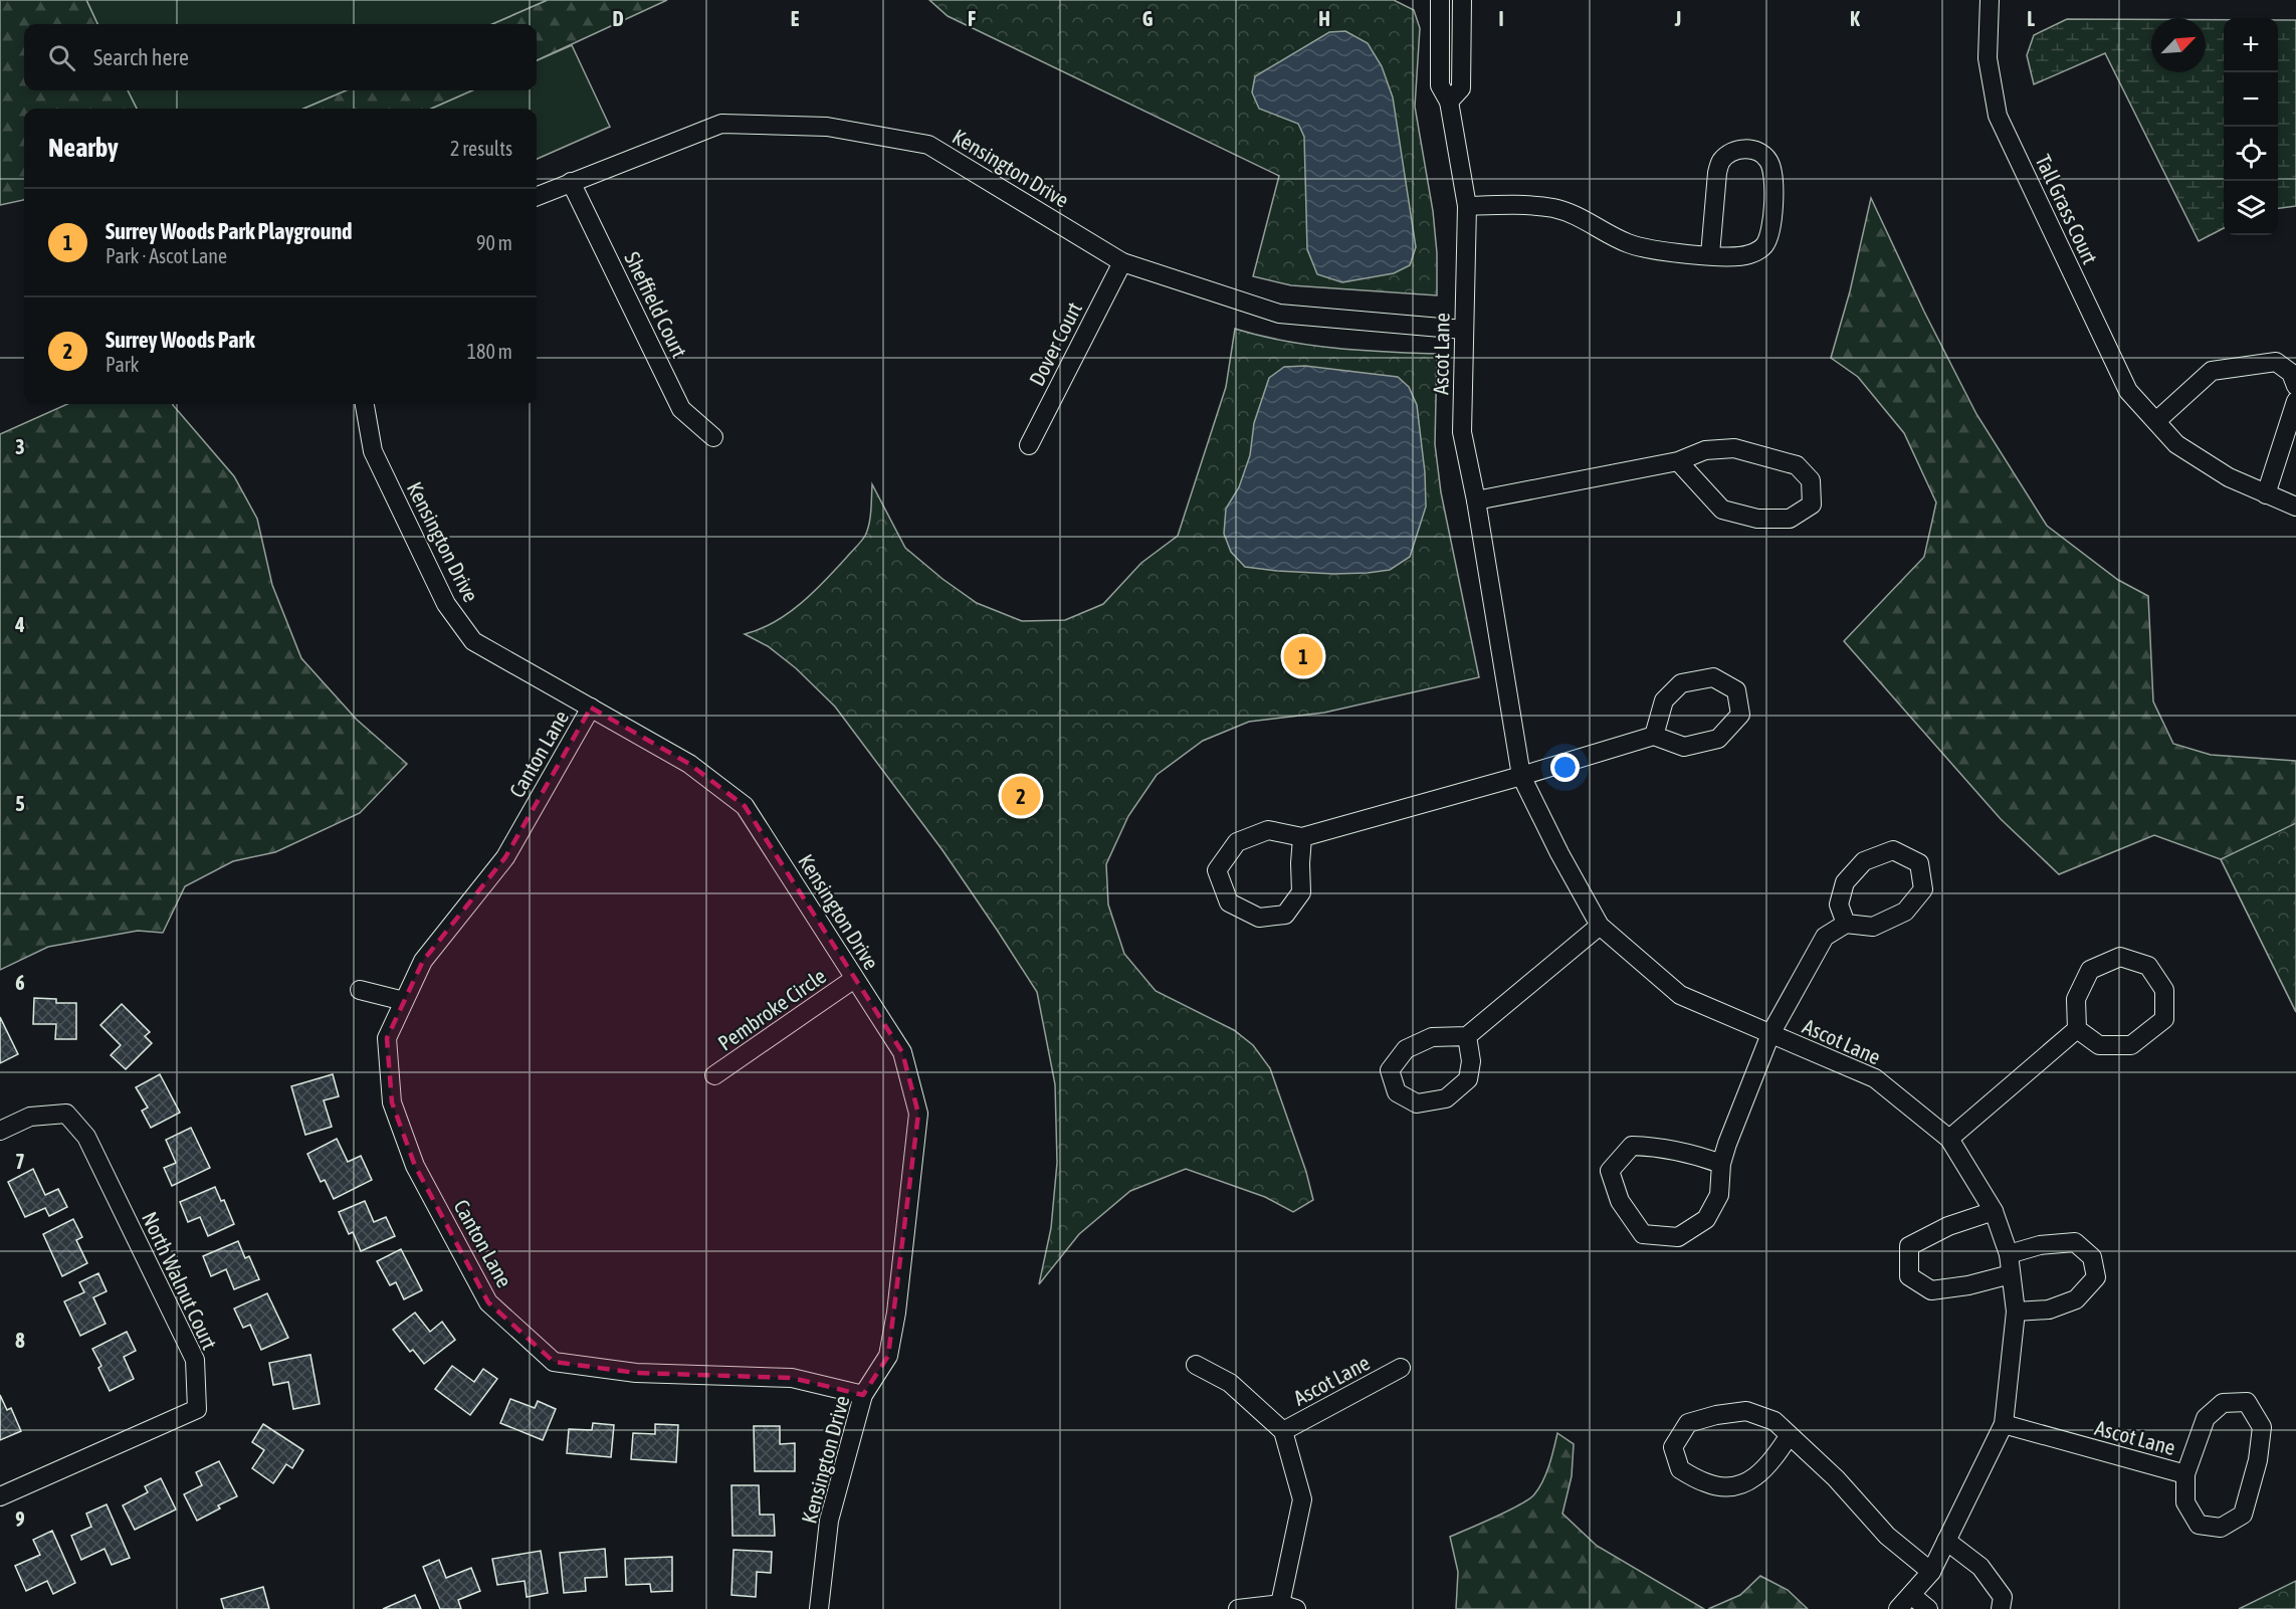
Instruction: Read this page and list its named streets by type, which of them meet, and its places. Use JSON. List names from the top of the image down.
{
  "streets": {
    "street": [
      "Kensington Drive",
      "Tall Grass Court",
      "Sheffield Court",
      "Dover Court",
      "Ascot Lane",
      "Canton Lane",
      "Pembroke Circle",
      "North Walnut Court"
    ]
  },
  "crossings": [
    ["Kensington Drive", "Sheffield Court"],
    ["Kensington Drive", "Dover Court"],
    ["Kensington Drive", "Ascot Lane"],
    ["Kensington Drive", "Canton Lane"],
    ["Kensington Drive", "Pembroke Circle"]
  ],
  "north": "top right",
  "page": {
    "map_buttons": ["+", "−"],
    "search": "Search here",
    "heading": ["Nearby", "2 results"],
    "list": [
      {
        "mark": "1",
        "name": "Surrey Woods Park Playground",
        "note": "Park · Ascot Lane",
        "value": "90 m"
      },
      {
        "mark": "2",
        "name": "Surrey Woods Park",
        "note": "Park",
        "value": "180 m"
      }
    ],
    "pins": ["1", "2"]
  },
  "grid": {
    "columns": [
      "D",
      "E",
      "F",
      "G",
      "H",
      "I",
      "J",
      "K",
      "L"
    ],
    "rows": [
      "3",
      "4",
      "5",
      "6",
      "7",
      "8",
      "9"
    ]
  }
}
